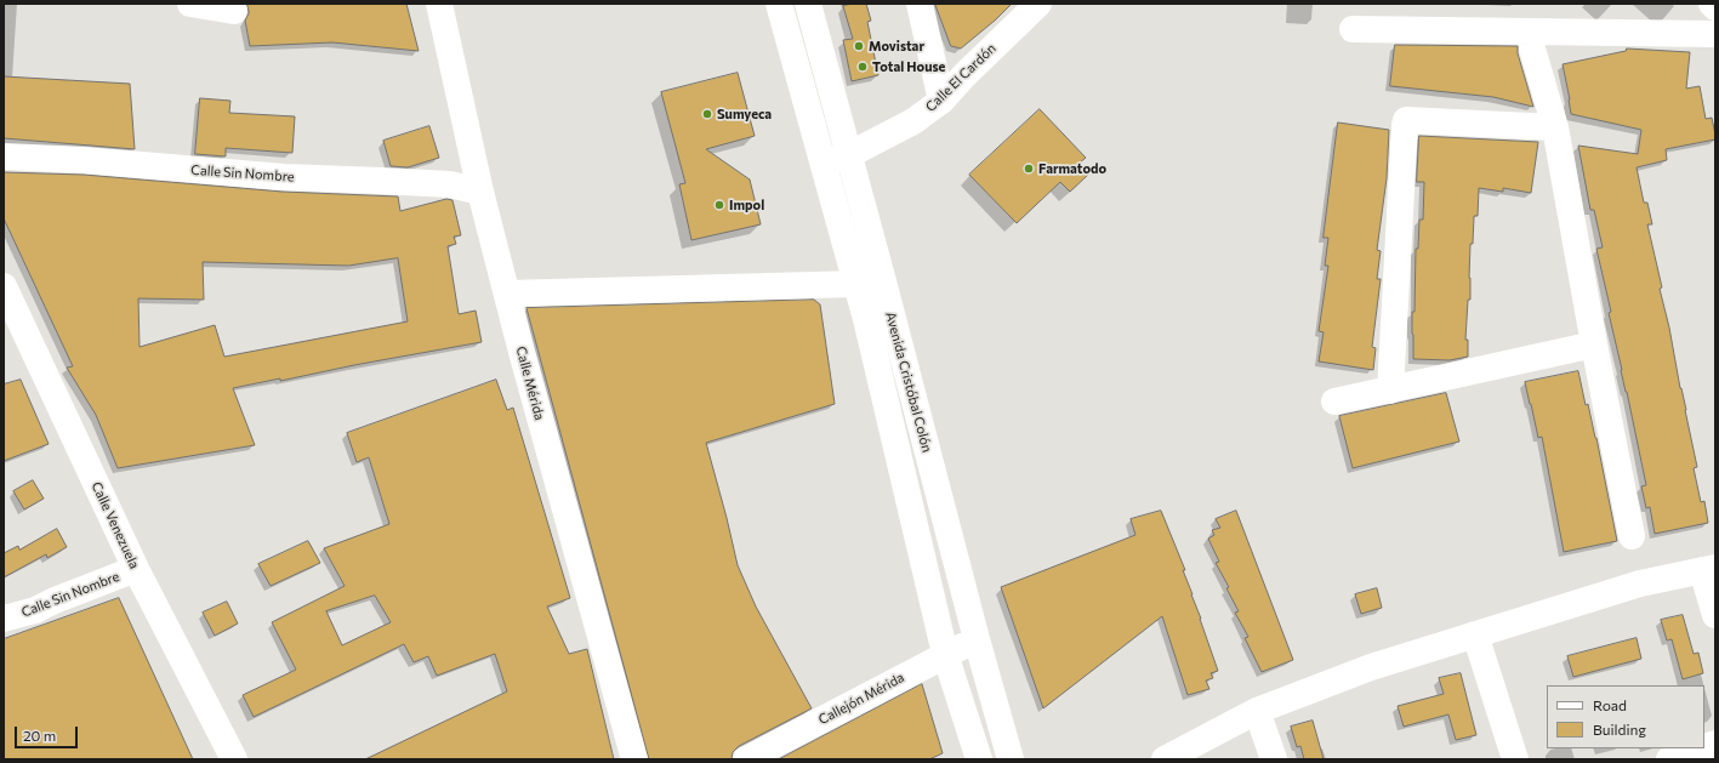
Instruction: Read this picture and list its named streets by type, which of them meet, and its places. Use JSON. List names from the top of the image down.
{
  "streets": {
    "street": [
      "Calle El Cardón",
      "Calle Sin Nombre",
      "Avenida Cristóbal Colón",
      "Calle Mérida",
      "Calle Venezuela",
      "Callejón Mérida"
    ]
  },
  "crossings": [
    ["Calle El Cardón", "Avenida Cristóbal Colón"],
    ["Calle Sin Nombre", "Calle Mérida"],
    ["Calle Sin Nombre", "Calle Venezuela"],
    ["Avenida Cristóbal Colón", "Callejón Mérida"]
  ],
  "places": [
    "Movistar",
    "Total House",
    "Sumyeca",
    "Farmatodo",
    "Impol"
  ],
  "legend": ["Road", "Building"],
  "scale_bar": "20 m"
}
